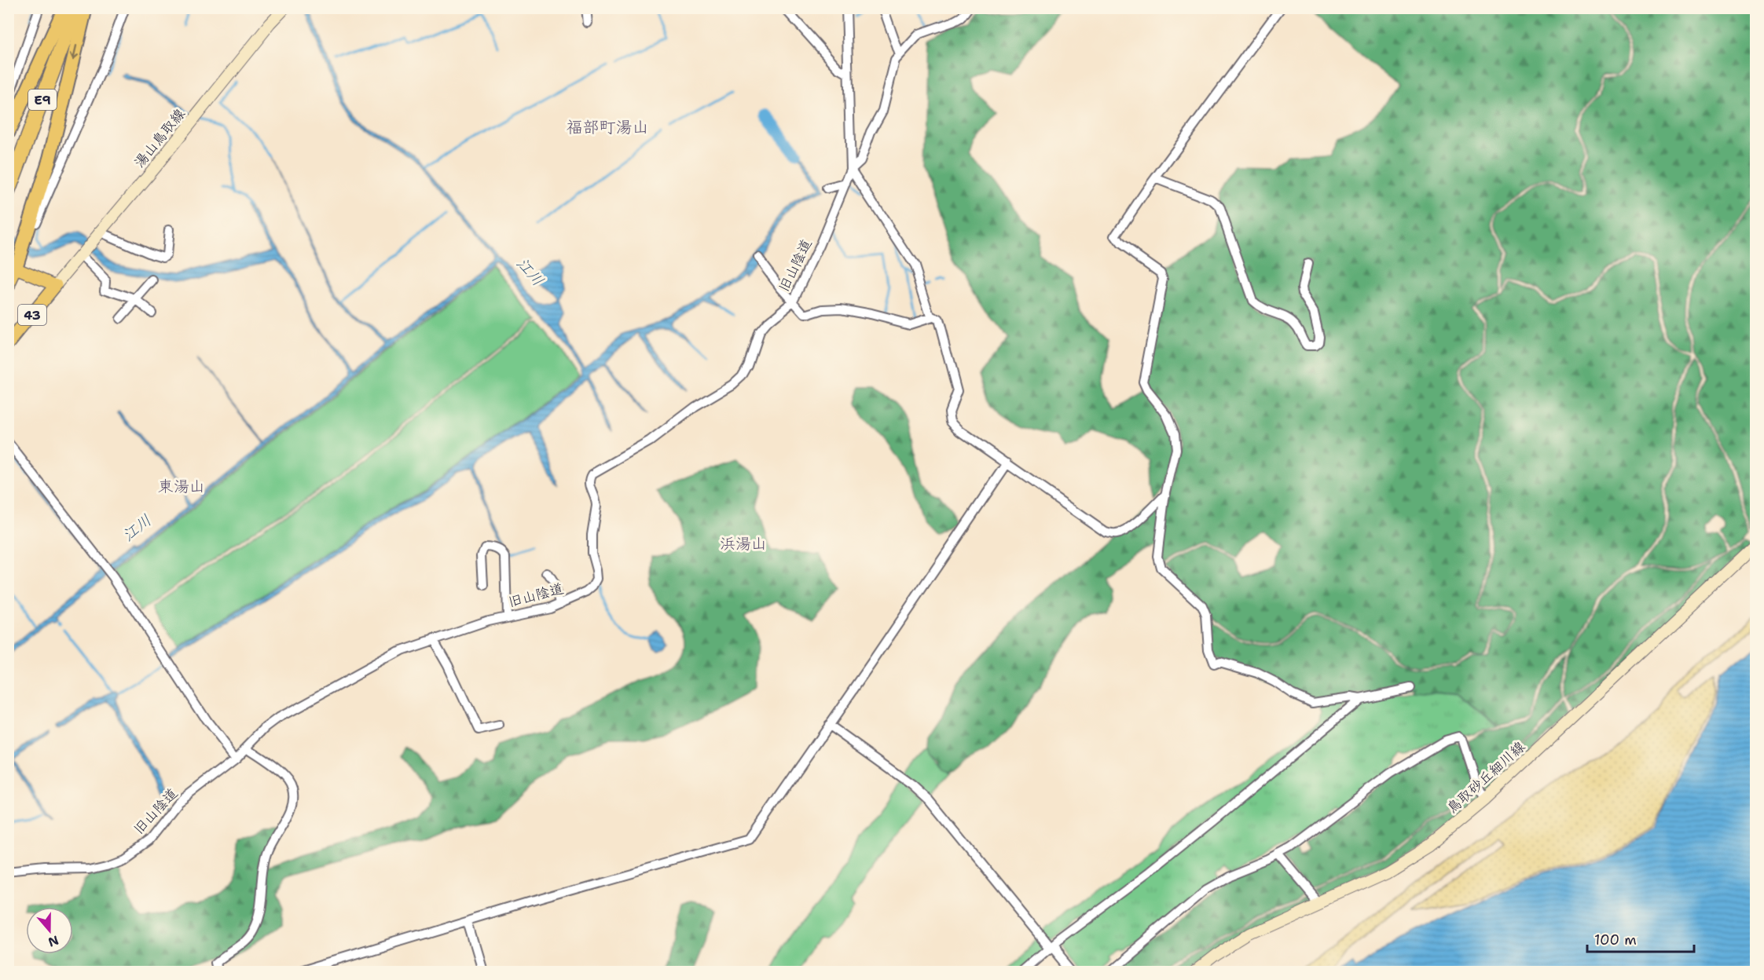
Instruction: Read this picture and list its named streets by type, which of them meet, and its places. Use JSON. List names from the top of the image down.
{
  "streets": {
    "highway": ["E9"],
    "main road": ["湯山鳥取線", "43", "鳥取砂丘細川線"],
    "street": ["旧山陰道"]
  },
  "crossings": [
    ["湯山鳥取線", "43"]
  ],
  "districts": ["福部町湯山", "東湯山", "浜湯山"],
  "water": ["江川"],
  "scale_bar": "100 m",
  "north": "bottom"
}
